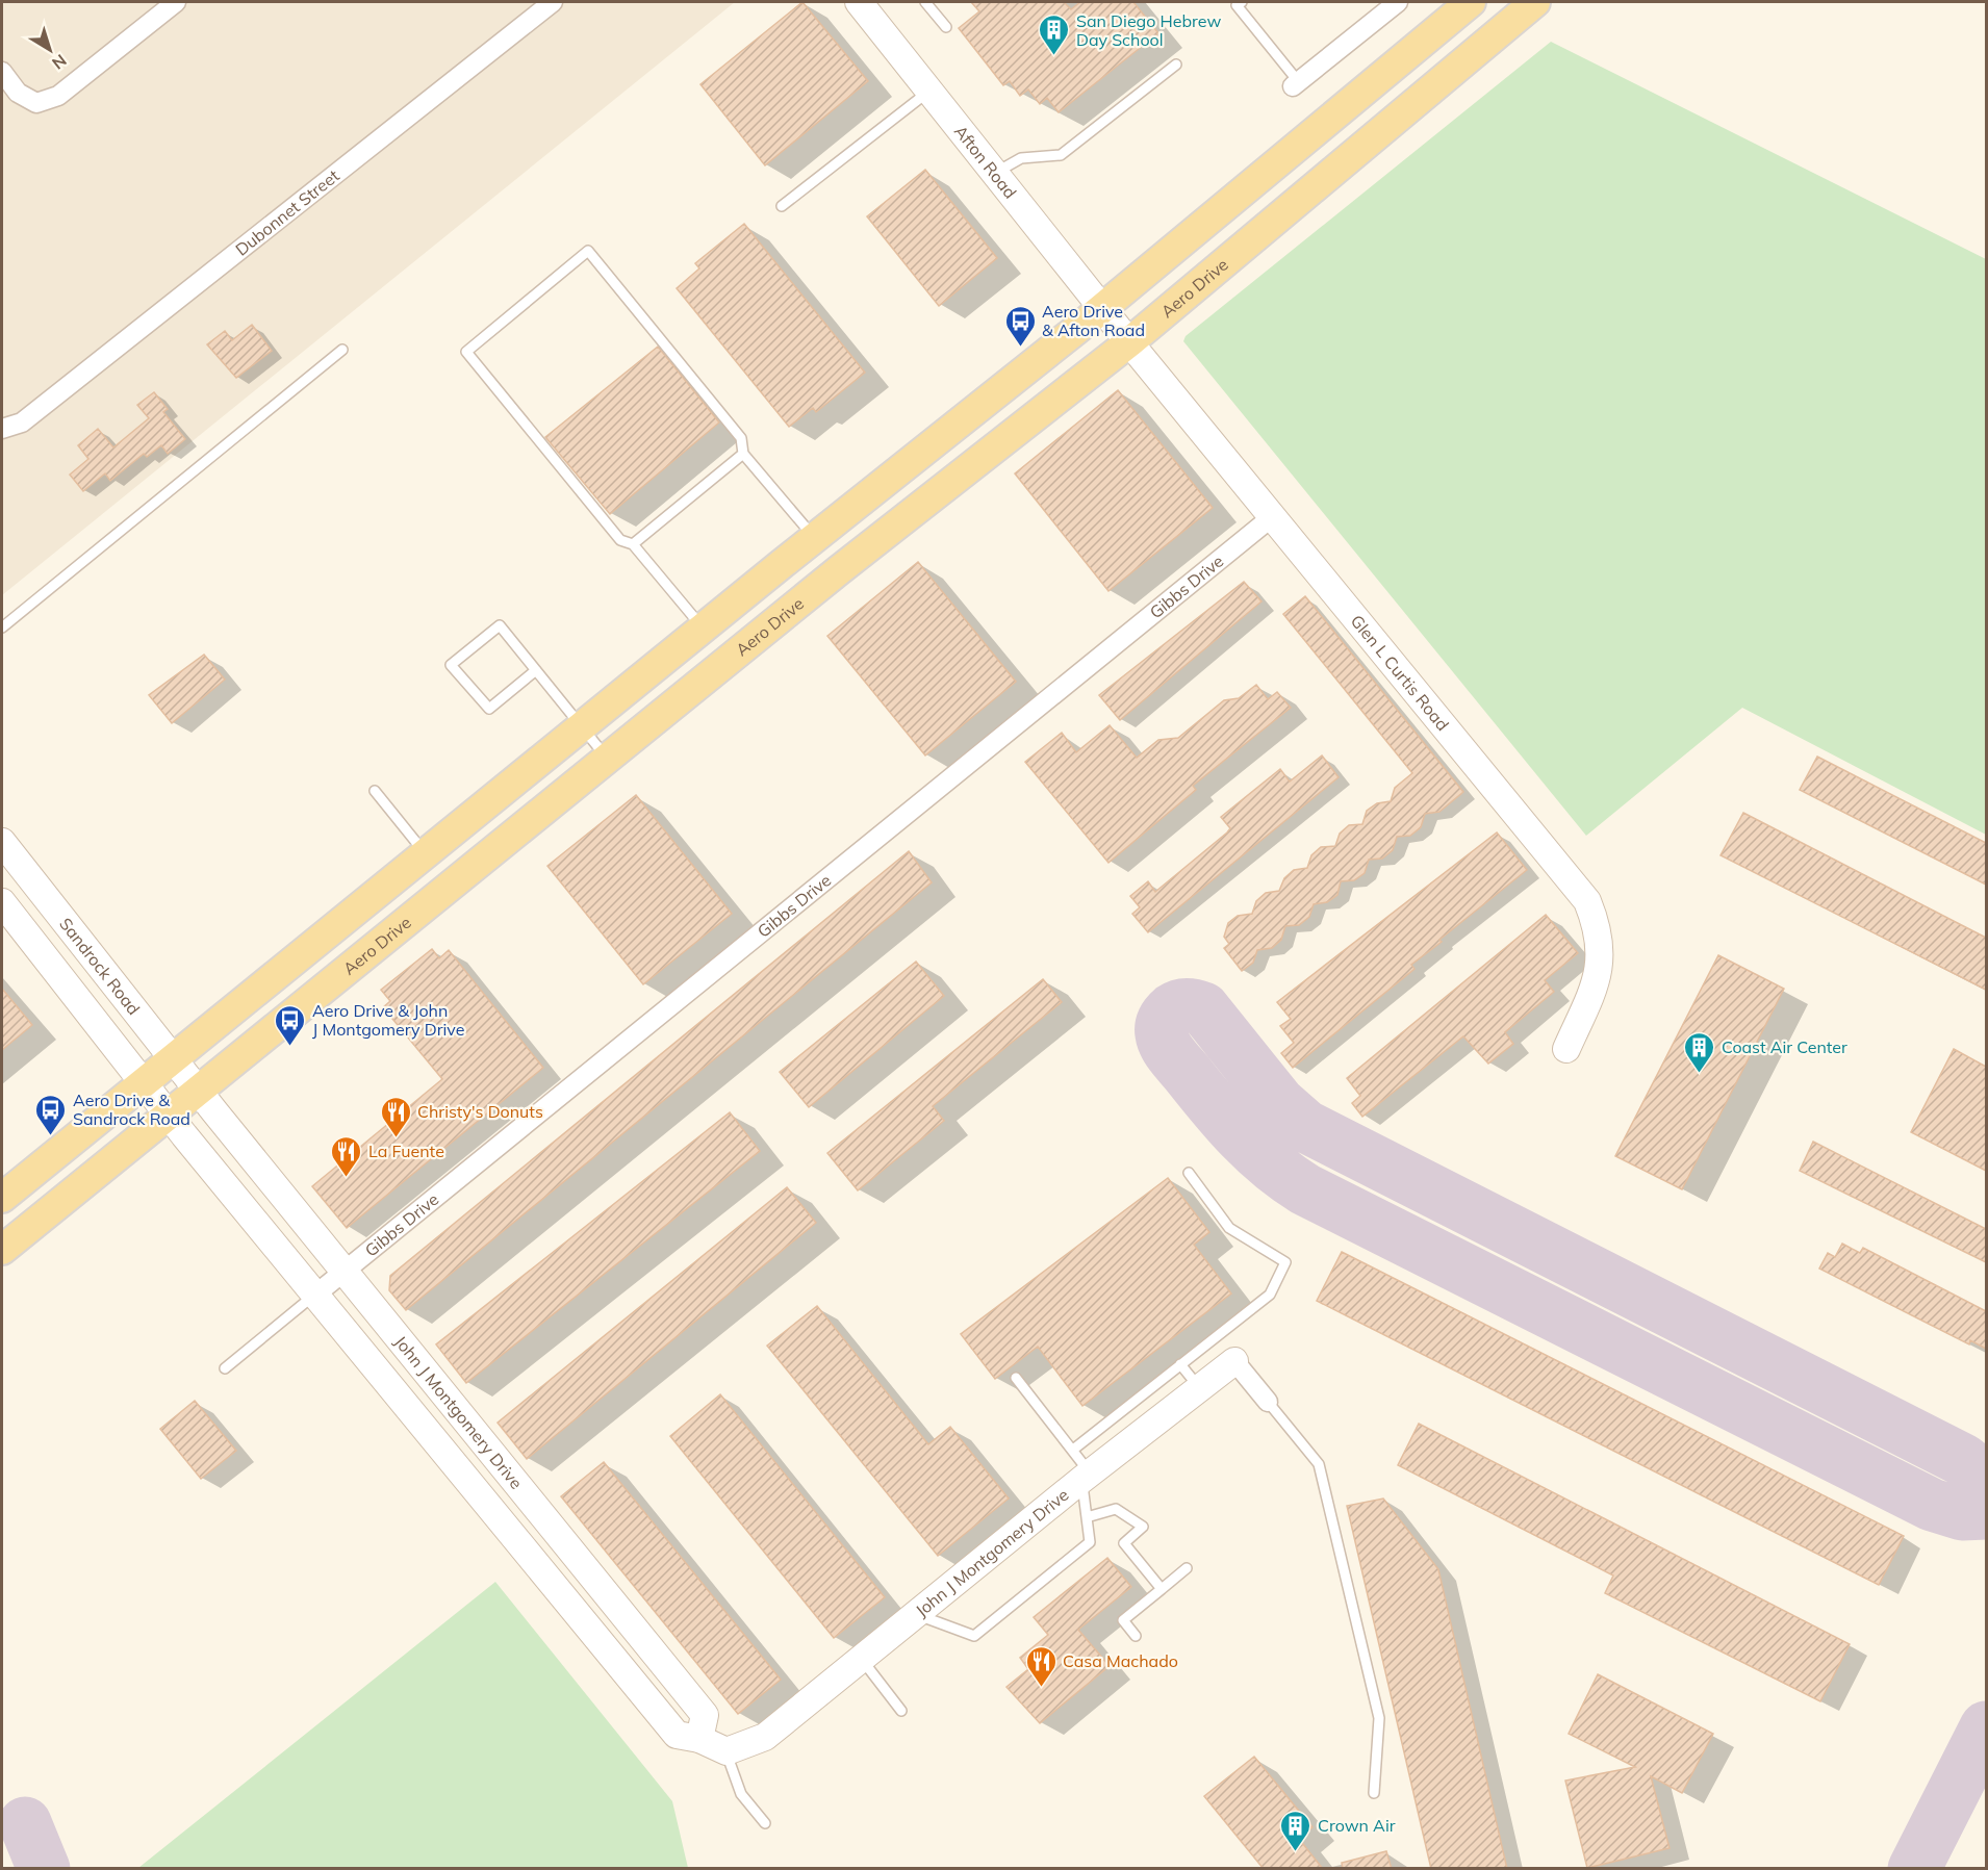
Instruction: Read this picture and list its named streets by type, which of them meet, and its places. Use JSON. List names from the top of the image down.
{
  "streets": {
    "main road": ["Aero Drive"],
    "street": [
      "Afton Road",
      "Dubonnet Street",
      "Gibbs Drive",
      "Glen L Curtis Road",
      "Sandrock Road",
      "John J Montgomery Drive"
    ]
  },
  "crossings": [
    ["Afton Road", "Aero Drive"],
    ["Afton Road", "Glen L Curtis Road"],
    ["Aero Drive", "Glen L Curtis Road"],
    ["Aero Drive", "Sandrock Road"],
    ["Aero Drive", "John J Montgomery Drive"],
    ["Gibbs Drive", "Glen L Curtis Road"],
    ["Gibbs Drive", "John J Montgomery Drive"],
    ["Sandrock Road", "John J Montgomery Drive"]
  ],
  "places": {
    "building": ["San Diego Hebrew Day School", "Coast Air Center", "Crown Air"],
    "bus stop": ["Aero Drive & Afton Road", "Aero Drive & John J Montgomery Drive", "Aero Drive & Sandrock Road"],
    "restaurant": ["Christy's Donuts", "La Fuente", "Casa Machado"]
  },
  "north": "bottom right"
}
